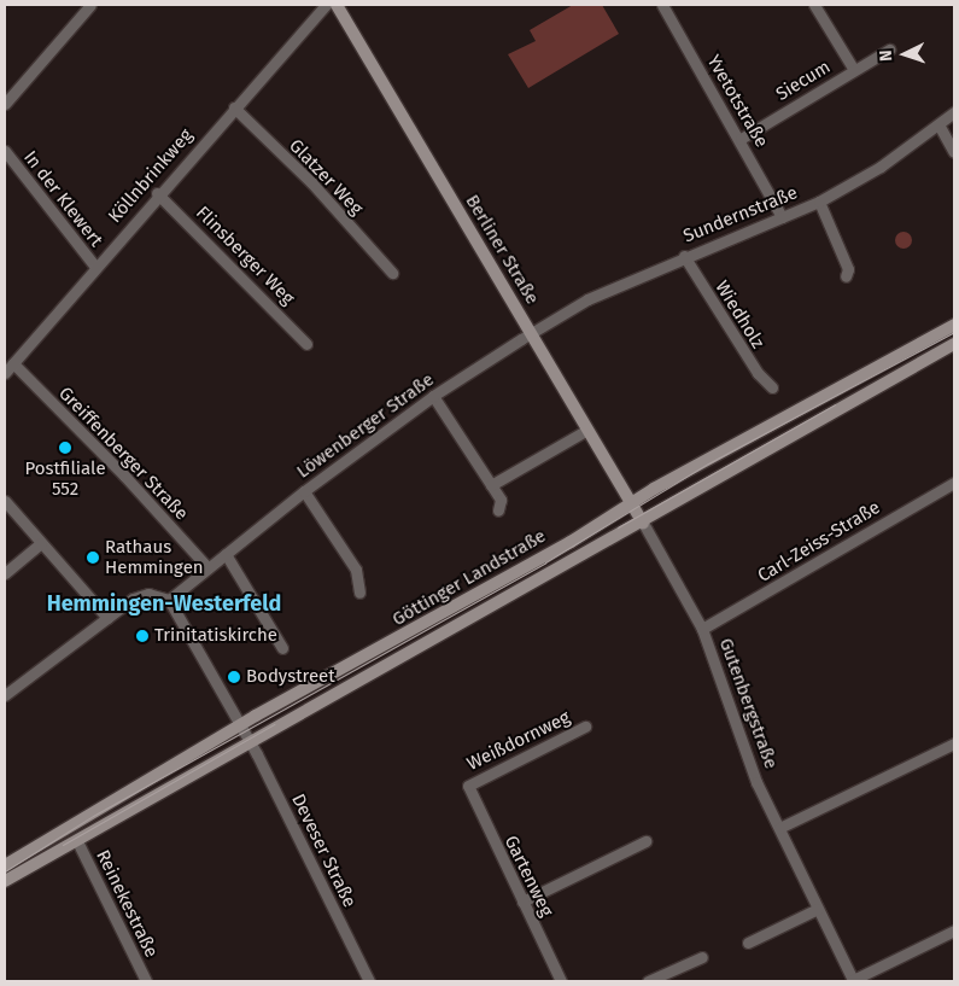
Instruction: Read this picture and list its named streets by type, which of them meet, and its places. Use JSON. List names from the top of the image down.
{
  "streets": {
    "street": [
      "Siecum",
      "Yvetotstraße",
      "Köllnbrinkweg",
      "Glatzer Weg",
      "In der Klewert",
      "Sundernstraße",
      "Berliner Straße",
      "Flinsberger Weg",
      "Wiedholz",
      "Löwenberger Straße",
      "Greiffenberger Straße",
      "Carl-Zeiss-Straße",
      "Göttinger Landstraße",
      "Gutenbergstraße",
      "Weißdornweg",
      "Deveser Straße",
      "Gartenweg",
      "Reinekestraße"
    ]
  },
  "crossings": [
    ["Siecum", "Yvetotstraße"],
    ["Yvetotstraße", "Sundernstraße"],
    ["Köllnbrinkweg", "Glatzer Weg"],
    ["Köllnbrinkweg", "In der Klewert"],
    ["Köllnbrinkweg", "Flinsberger Weg"],
    ["Köllnbrinkweg", "Greiffenberger Straße"],
    ["Sundernstraße", "Berliner Straße"],
    ["Sundernstraße", "Wiedholz"],
    ["Sundernstraße", "Löwenberger Straße"],
    ["Berliner Straße", "Löwenberger Straße"],
    ["Berliner Straße", "Göttinger Landstraße"],
    ["Berliner Straße", "Gutenbergstraße"],
    ["Löwenberger Straße", "Greiffenberger Straße"],
    ["Löwenberger Straße", "Deveser Straße"],
    ["Carl-Zeiss-Straße", "Gutenbergstraße"],
    ["Göttinger Landstraße", "Gutenbergstraße"],
    ["Göttinger Landstraße", "Deveser Straße"],
    ["Göttinger Landstraße", "Reinekestraße"],
    ["Weißdornweg", "Gartenweg"]
  ],
  "districts": ["Hemmingen-Westerfeld"],
  "places": [
    "Postfiliale 552",
    "Rathaus Hemmingen",
    "Trinitatiskirche",
    "Bodystreet"
  ],
  "north": "left"
}
